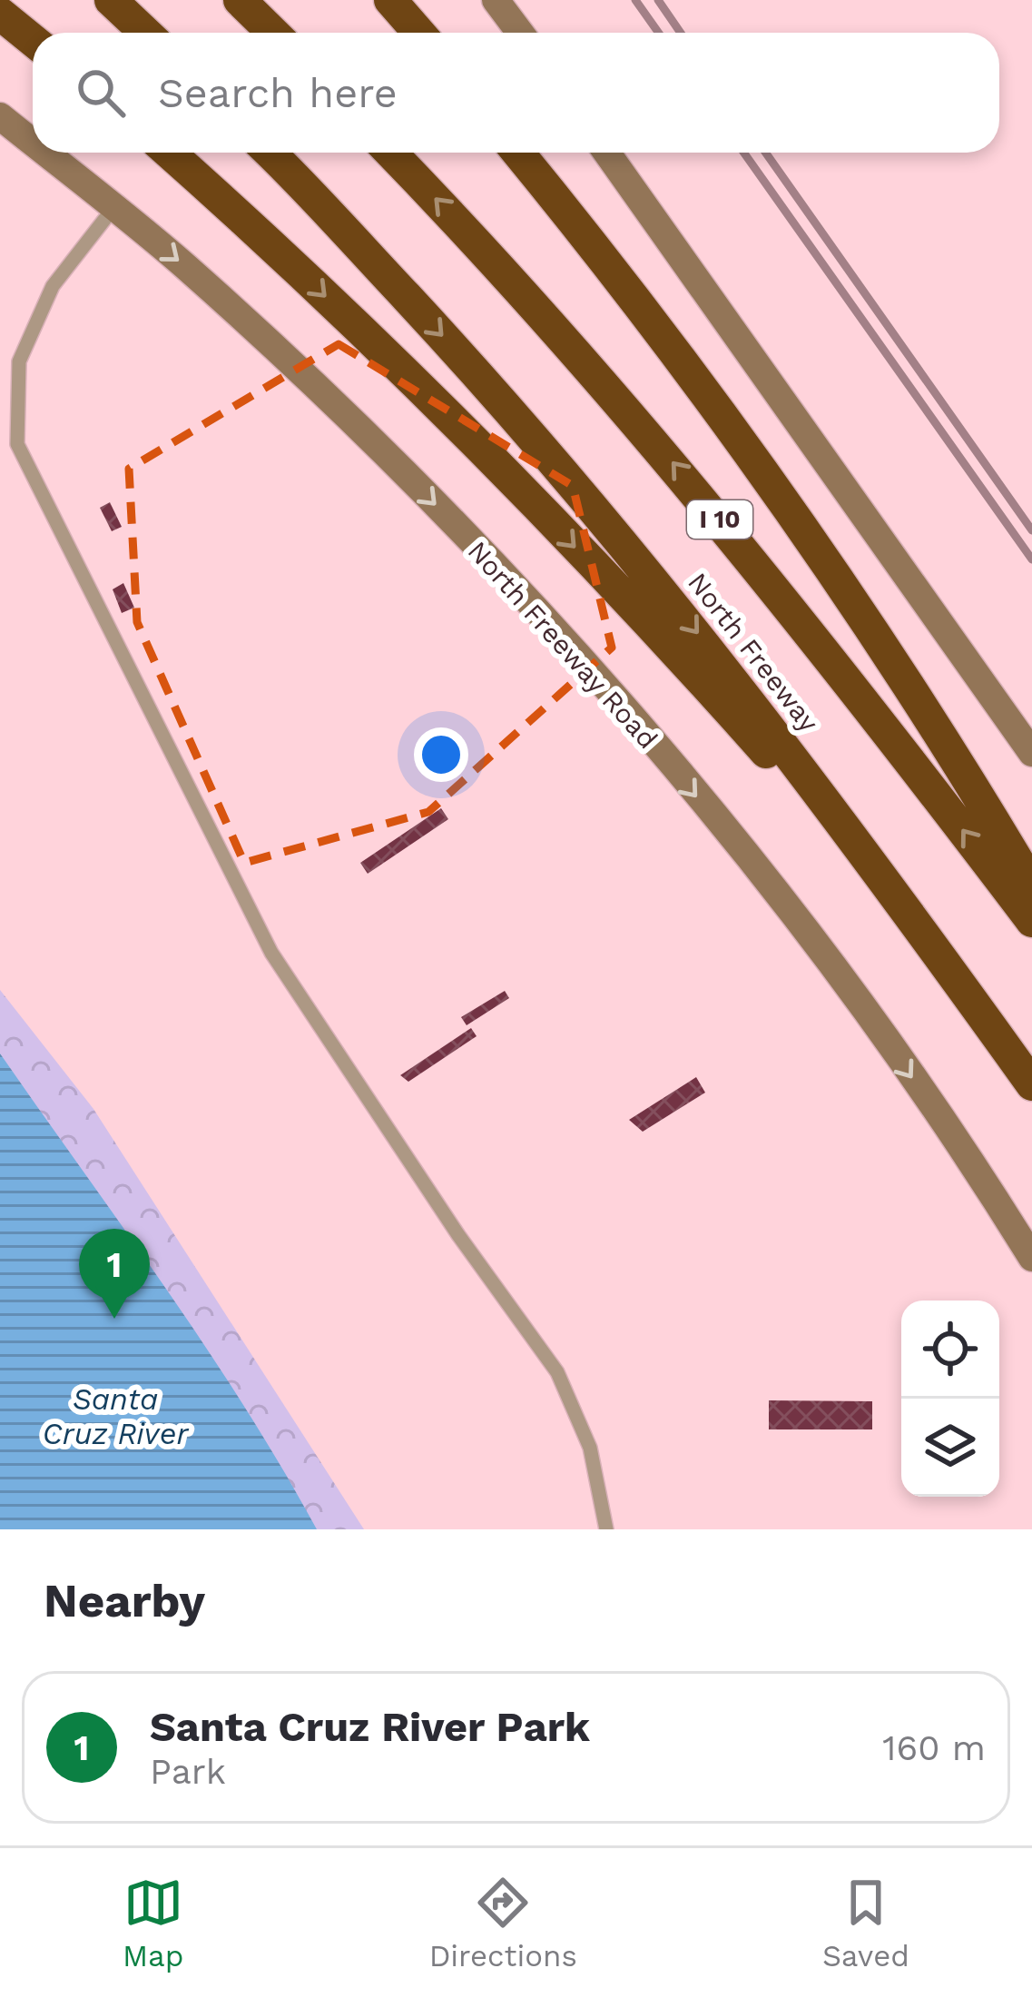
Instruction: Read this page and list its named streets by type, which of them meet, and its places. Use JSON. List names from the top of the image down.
{
  "streets": {
    "highway": ["I 10", "North Freeway"],
    "main road": ["North Freeway Road"]
  },
  "one_way": ["North Freeway Road"],
  "water": ["Santa Cruz River"],
  "page": {
    "search": "Search here",
    "pins": "1",
    "heading": "Nearby",
    "list": [
      {
        "mark": "1",
        "name": "Santa Cruz River Park",
        "note": "Park",
        "value": "160 m"
      }
    ],
    "nav": ["Map", "Directions", "Saved"]
  }
}
